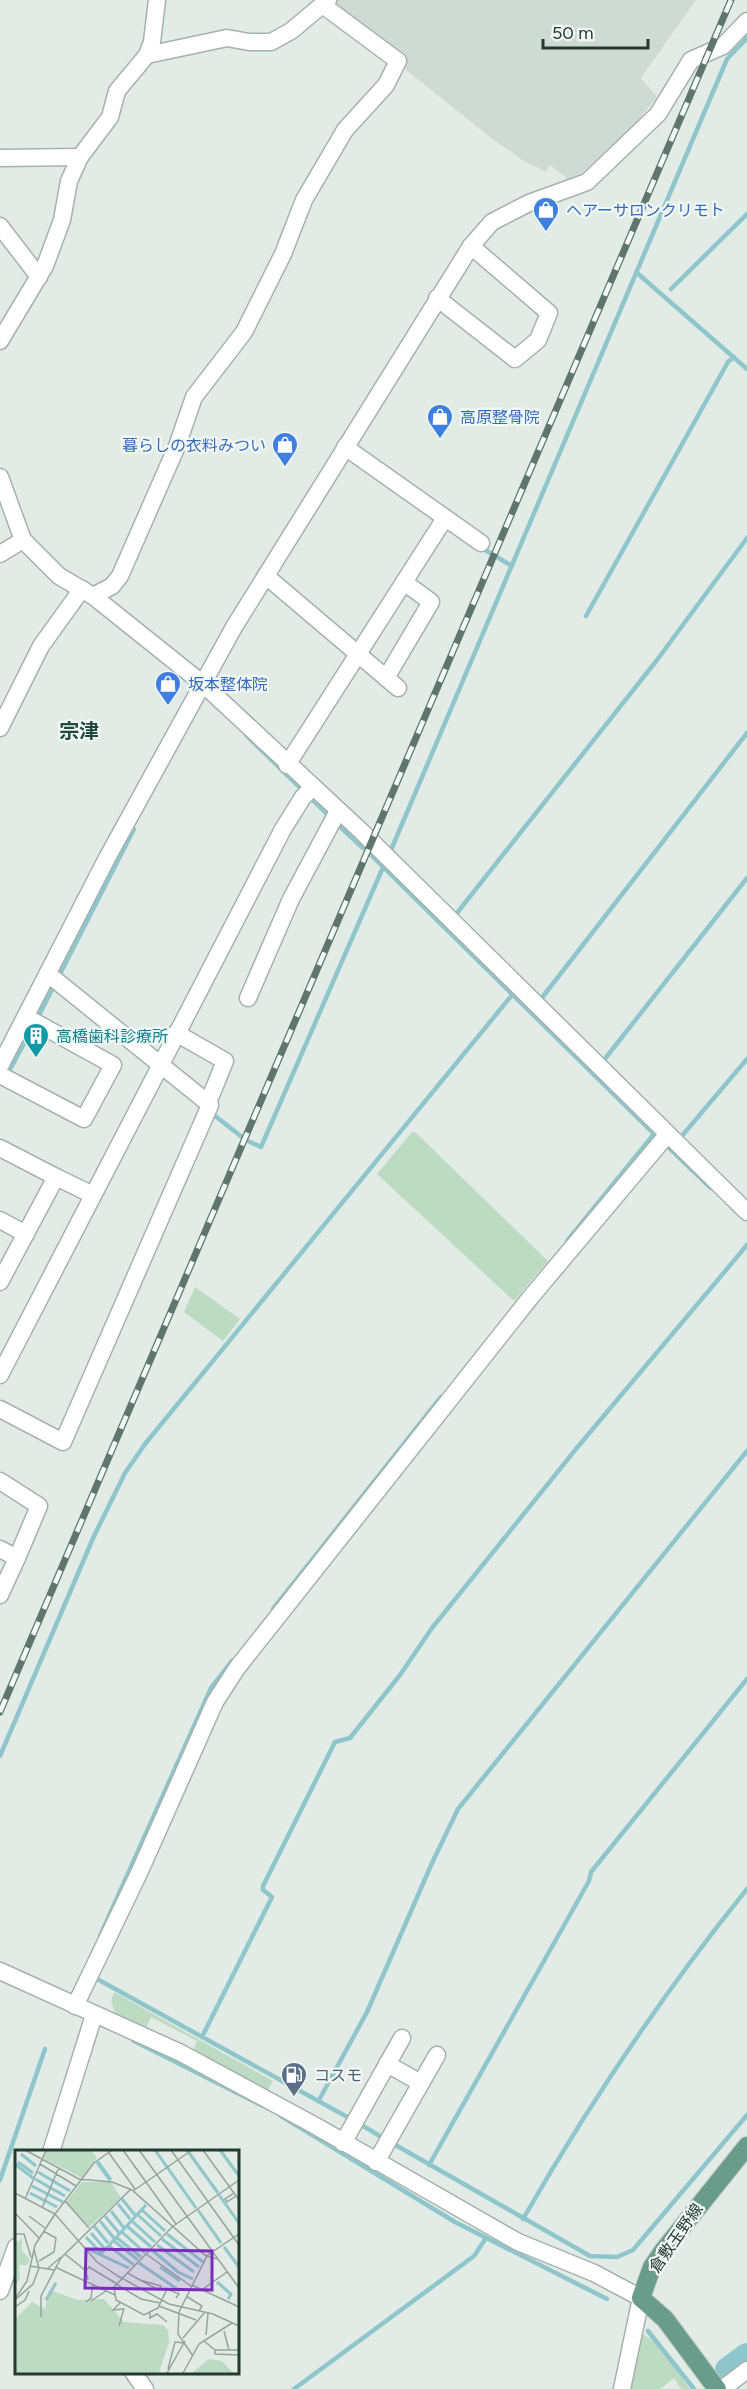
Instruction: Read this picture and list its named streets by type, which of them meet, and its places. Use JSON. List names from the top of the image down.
{
  "streets": {
    "main road": ["倉敷玉野線"]
  },
  "districts": ["宗津"],
  "places": {
    "shop": [
      "ヘアーサロンクリモト",
      "高原整骨院",
      "暮らしの衣料みつい",
      "坂本整体院"
    ],
    "building": ["高橋歯科診療所"],
    "fuel station": ["コスモ"]
  },
  "scale_bar": "50 m"
}
